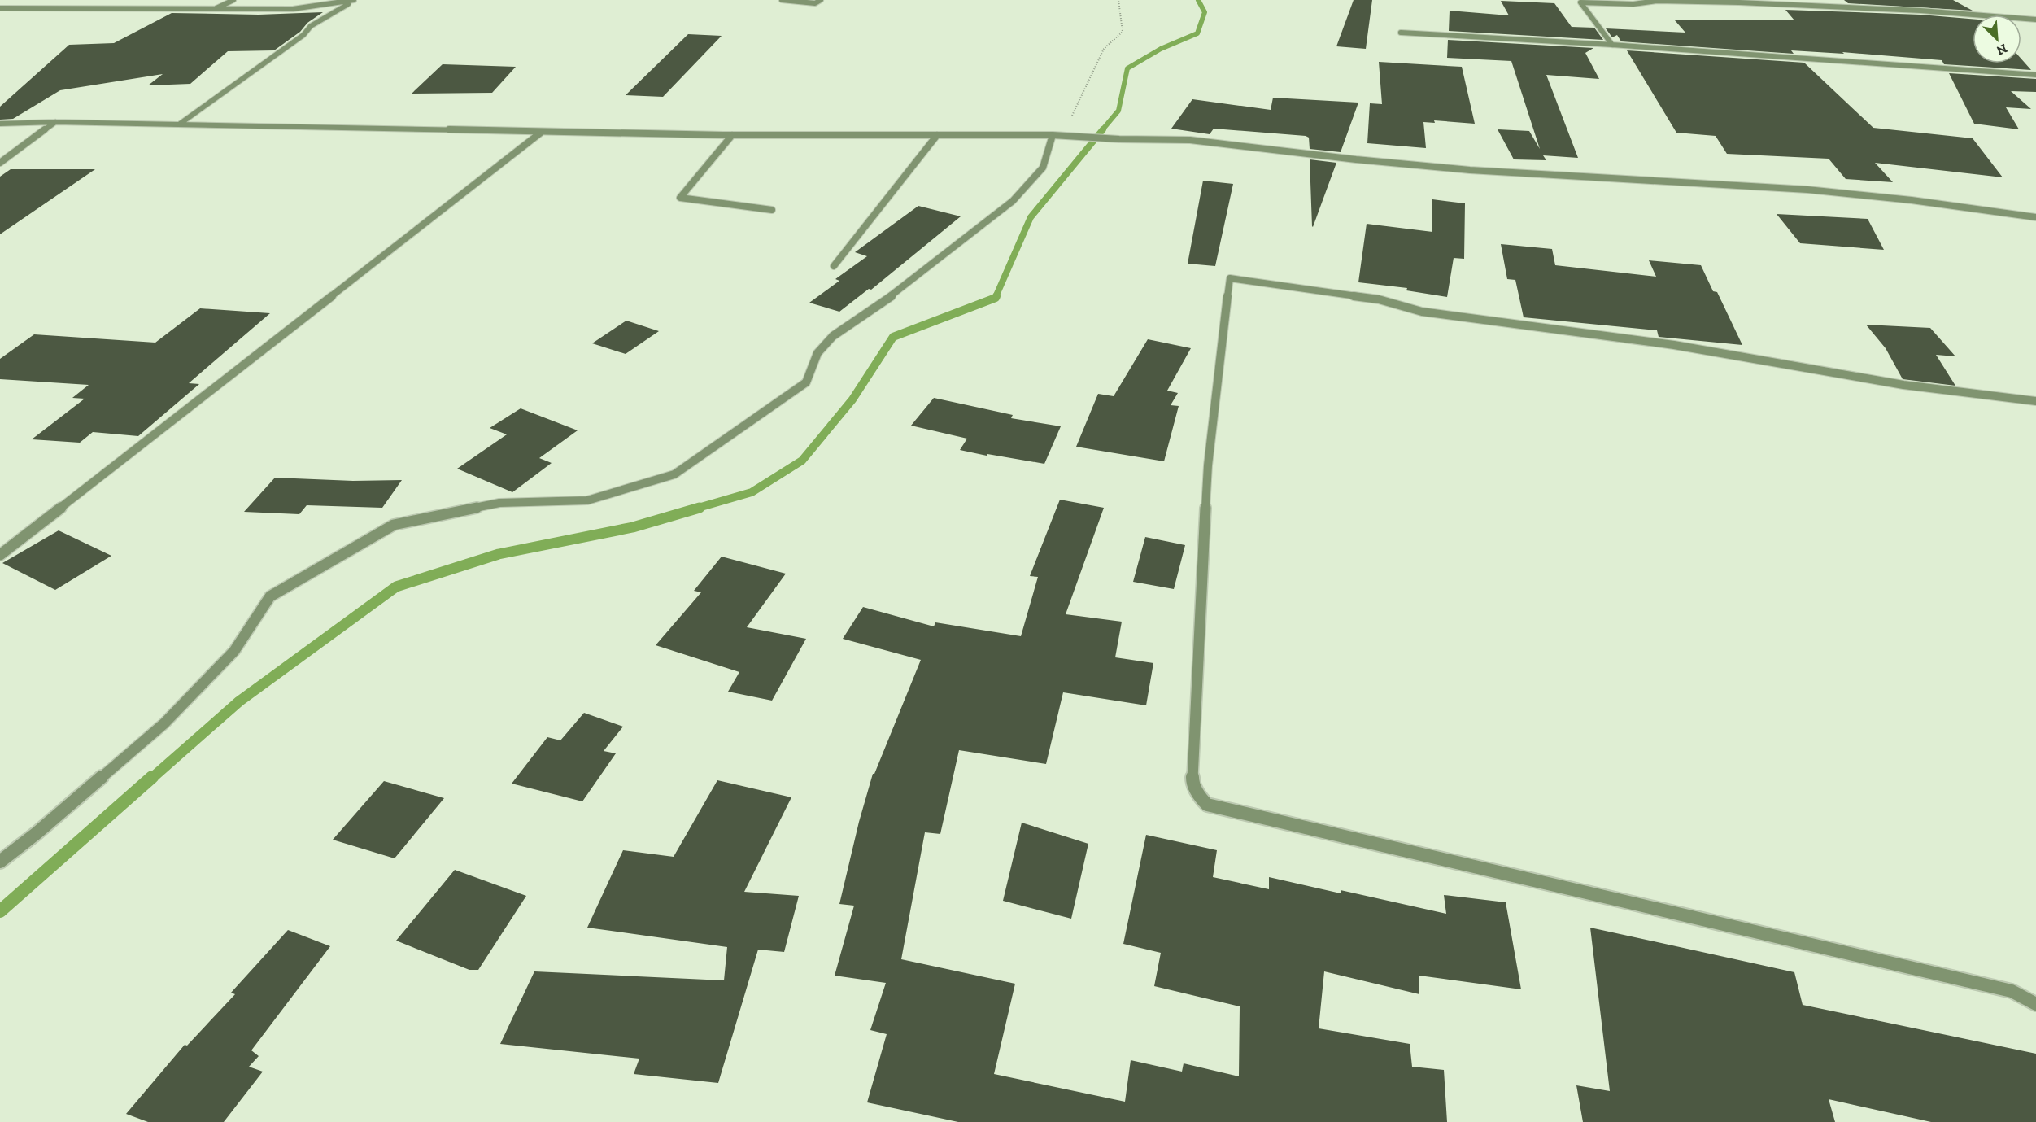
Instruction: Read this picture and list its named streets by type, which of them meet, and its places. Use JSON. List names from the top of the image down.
{
  "north": "bottom right"
}
